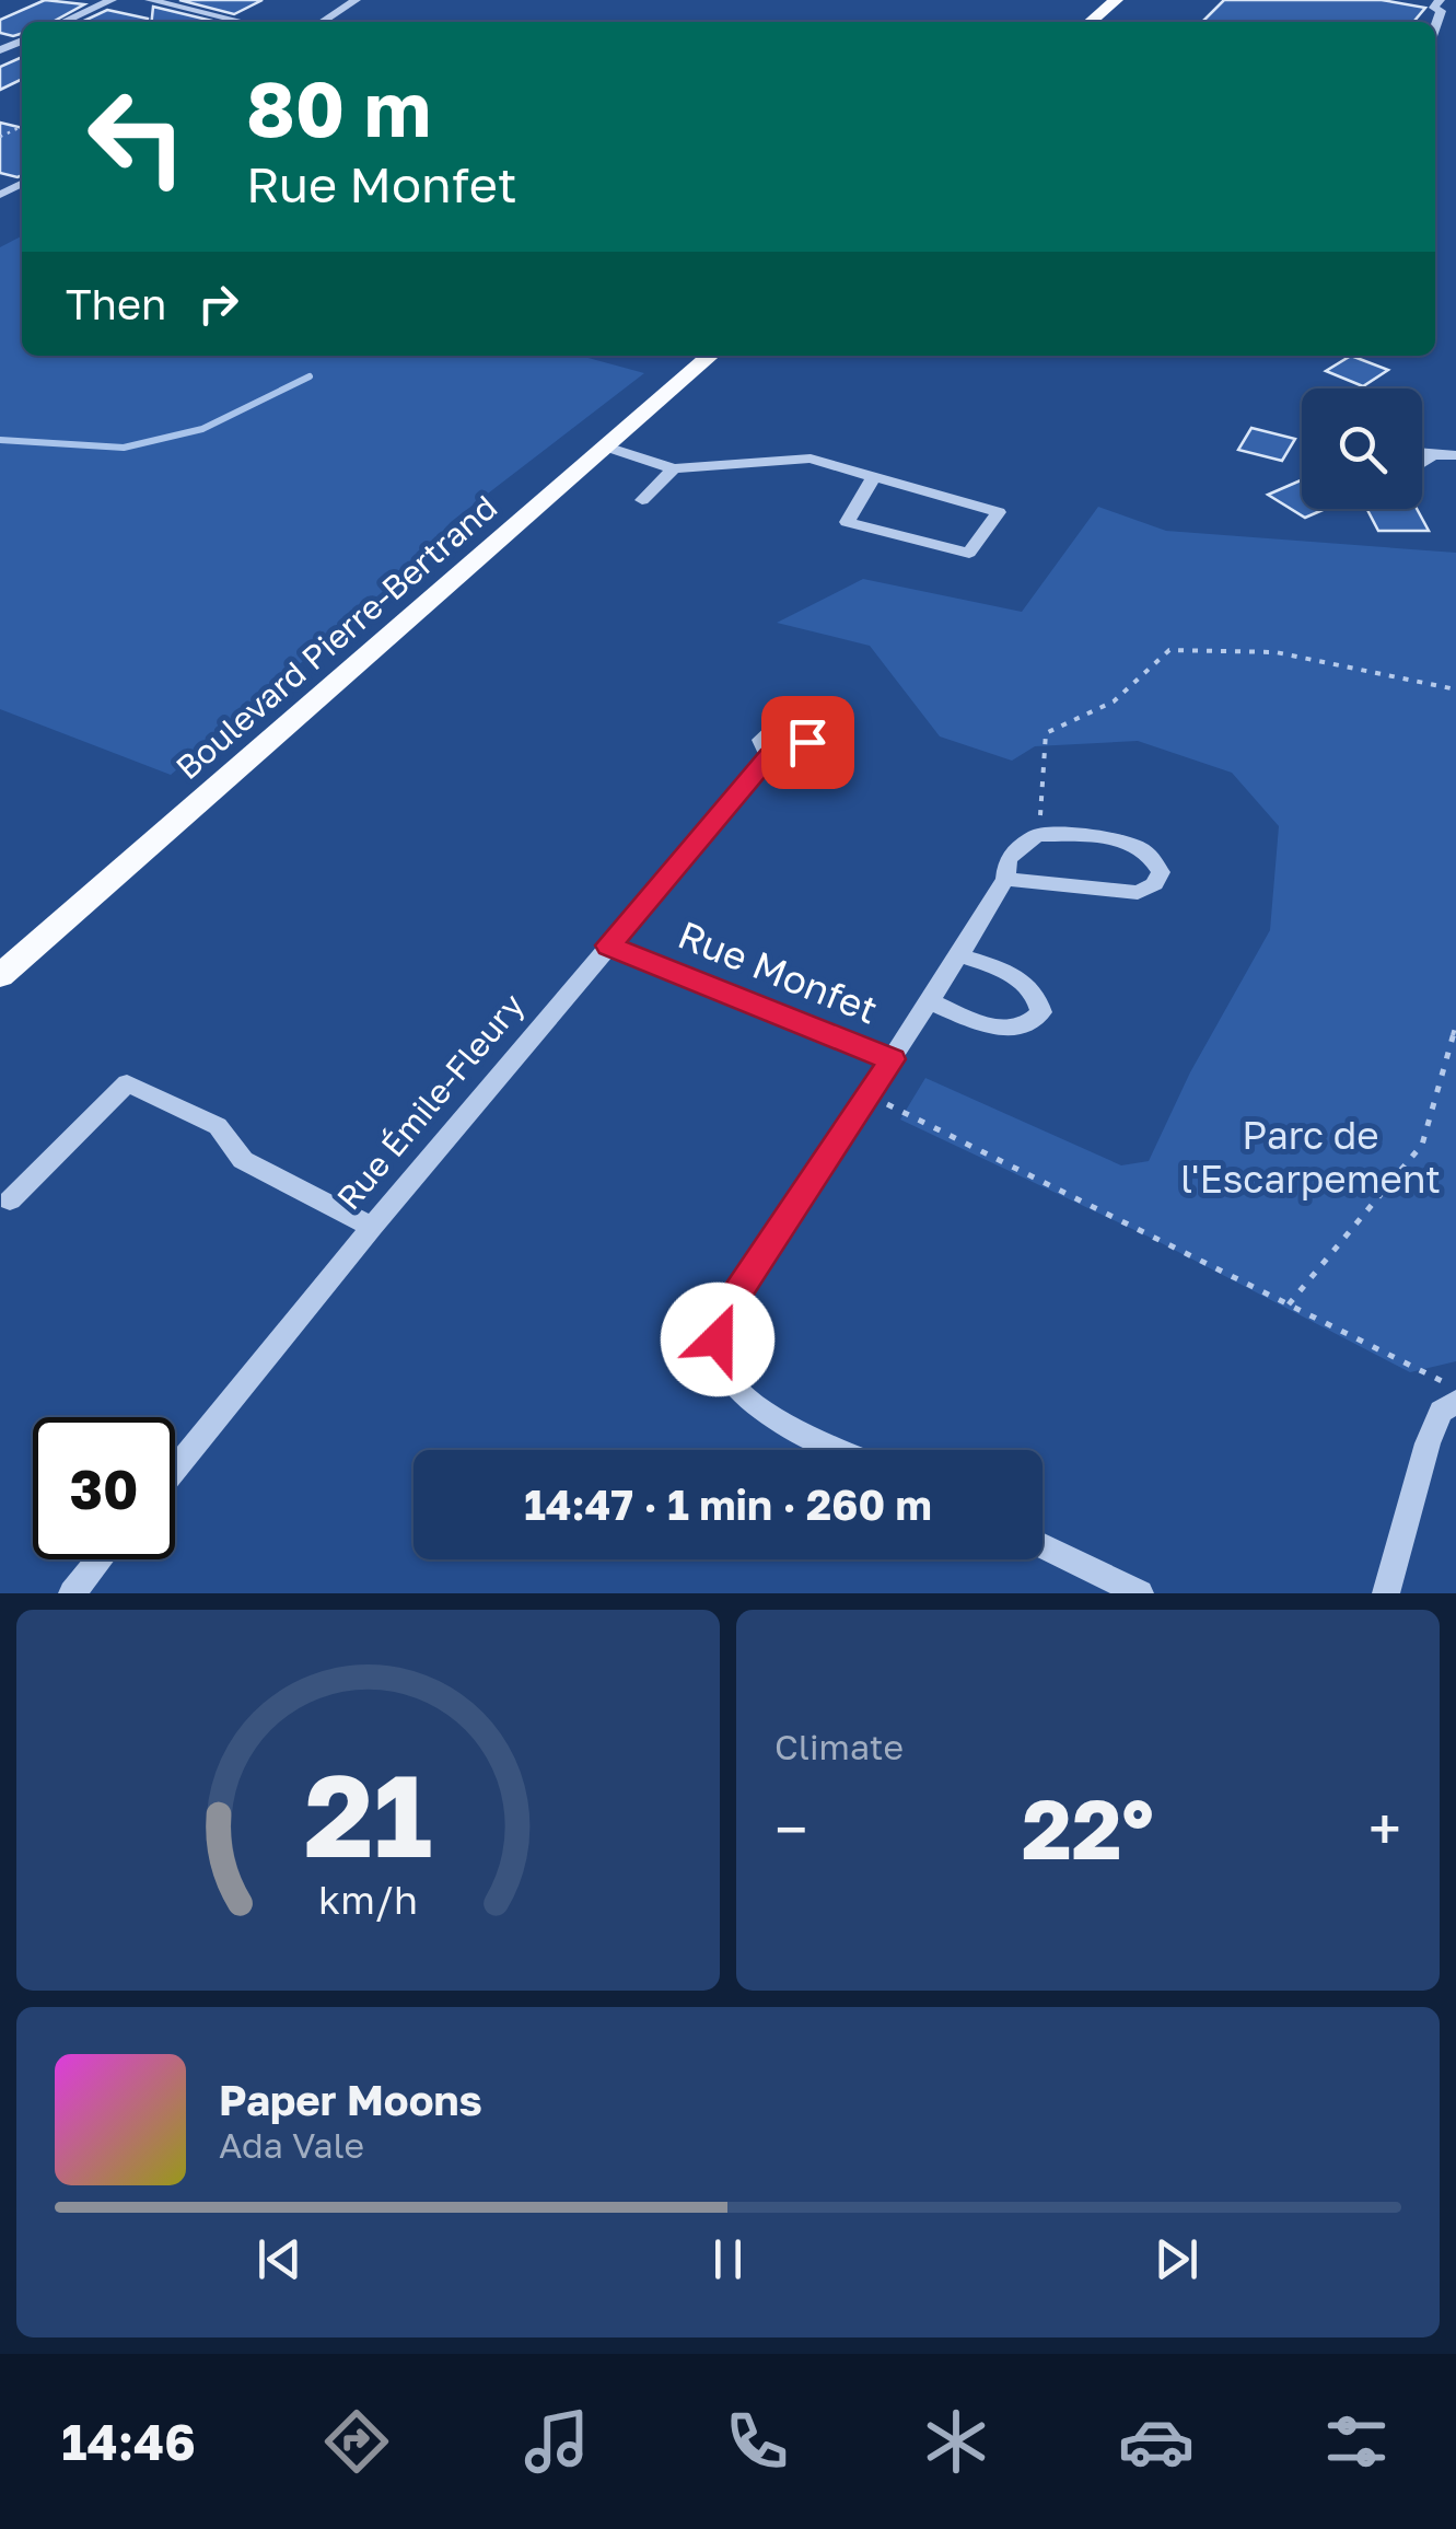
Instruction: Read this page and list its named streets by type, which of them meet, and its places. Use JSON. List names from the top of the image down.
{
  "streets": {
    "main road": ["Boulevard Pierre-Bertrand"],
    "street": ["Rue Monfet", "Rue Émile-Fleury"]
  },
  "crossings": [
    ["Rue Monfet", "Rue Émile-Fleury"]
  ],
  "parks": ["Parc de l'Escarpement"],
  "page": {
    "turn": ["80 m", "Rue Monfet"],
    "then": "Then",
    "limit": "30",
    "trip": "14:47 · 1 min · 260 m",
    "tile": "Climate",
    "heat": ["−", "22°", "+"],
    "song": ["Paper Moons", "Ada Vale"],
    "tabs": "14:46",
    "gauge": ["21", "km/h"]
  }
}
